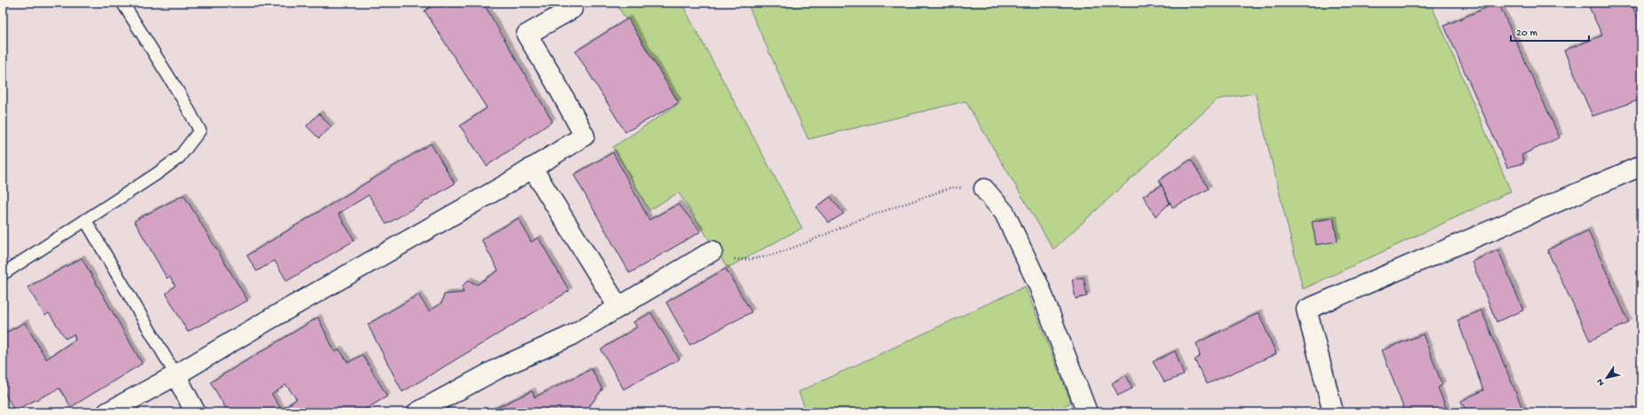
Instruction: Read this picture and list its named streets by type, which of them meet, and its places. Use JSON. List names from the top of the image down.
{
  "scale_bar": "20 m",
  "north": "bottom left"
}
